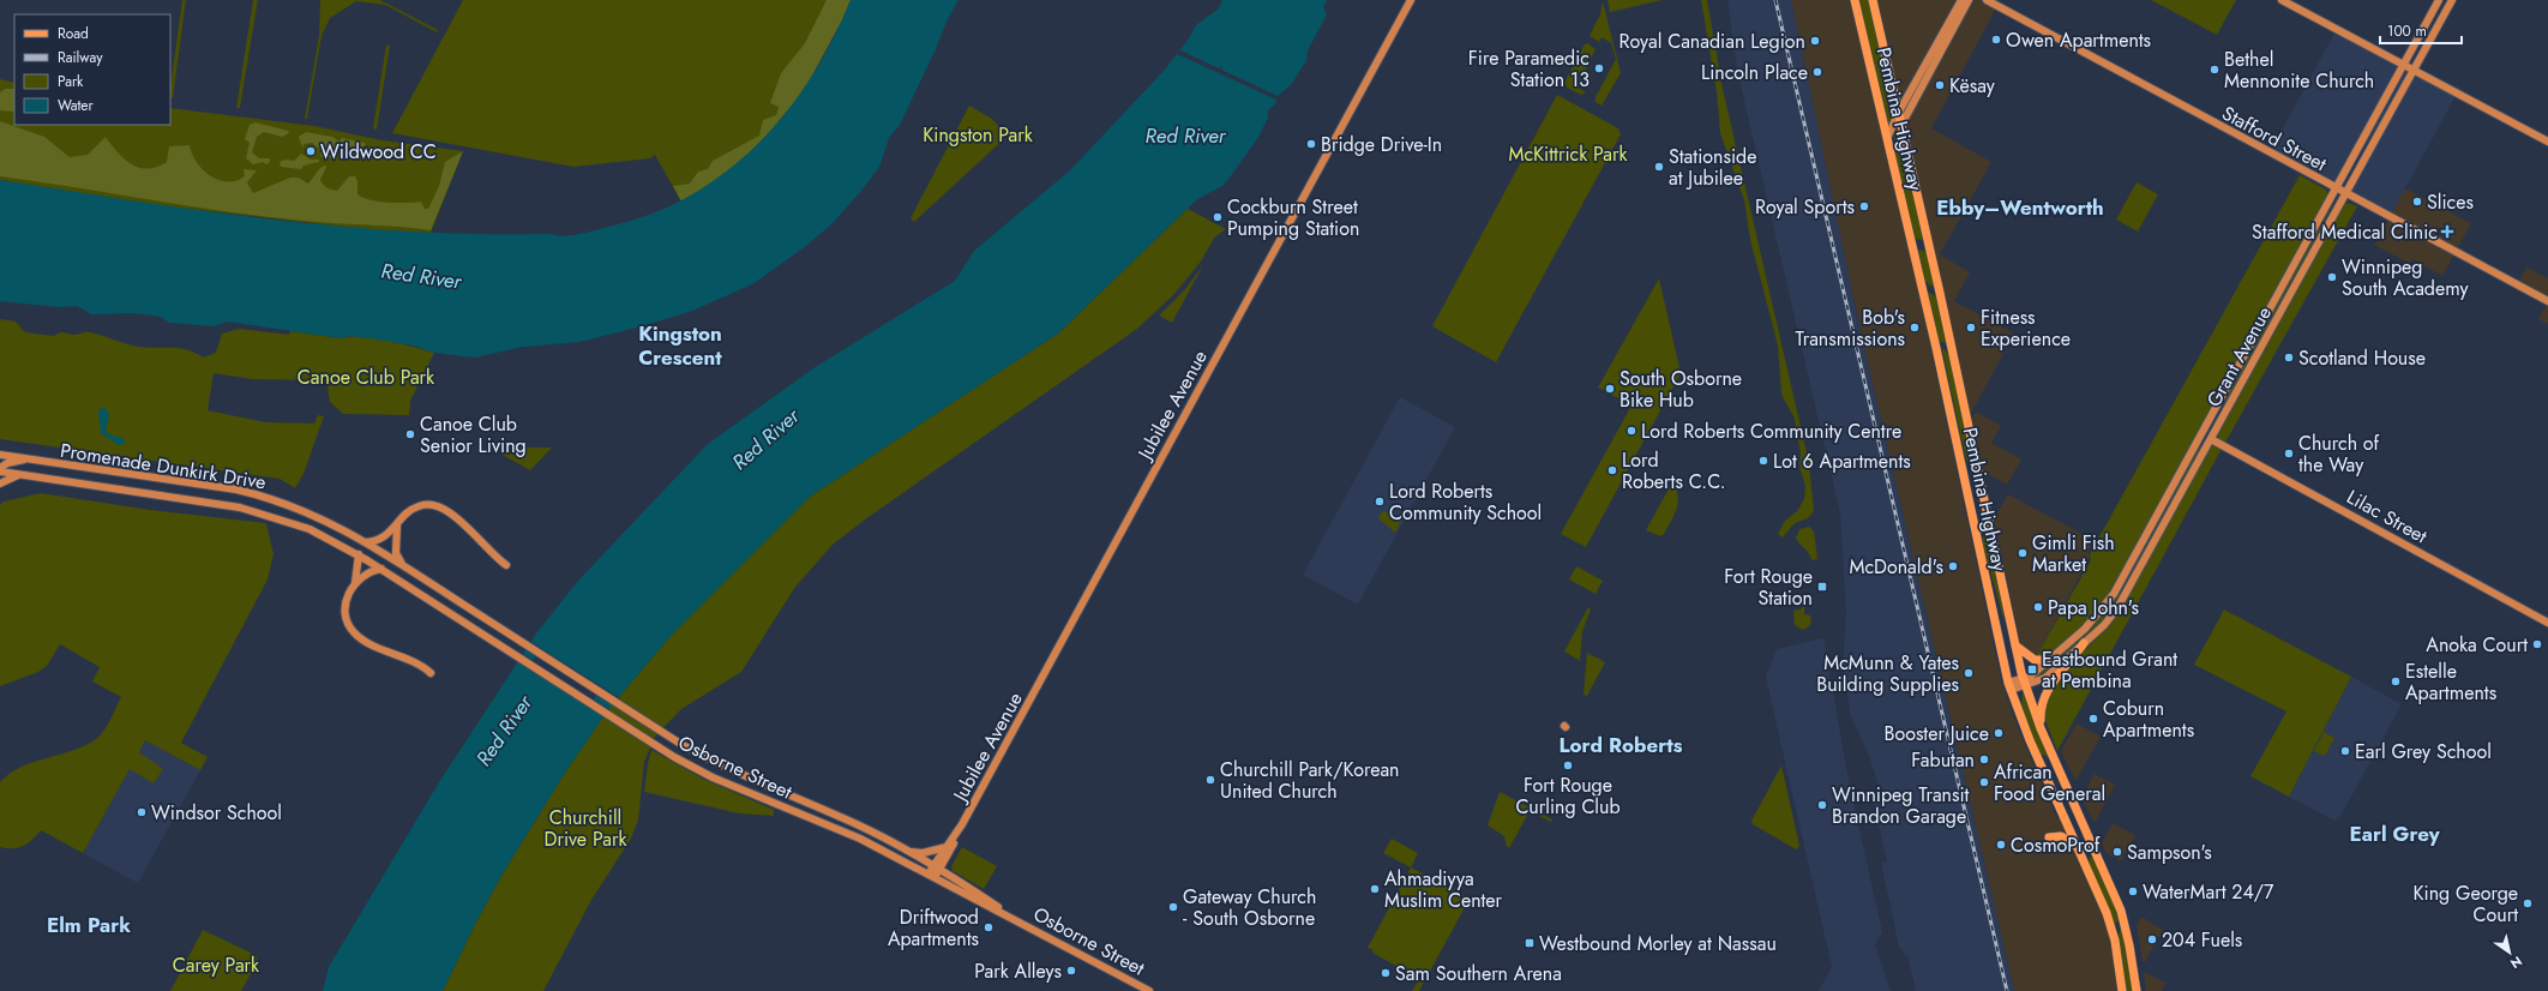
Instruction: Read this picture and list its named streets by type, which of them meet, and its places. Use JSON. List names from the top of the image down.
{
  "streets": {
    "main road": [
      "Pembina Highway",
      "Stafford Street",
      "Grant Avenue",
      "Jubilee Avenue",
      "Promenade Dunkirk Drive",
      "Lilac Street",
      "Osborne Street"
    ]
  },
  "crossings": [
    ["Pembina Highway", "Grant Avenue"],
    ["Stafford Street", "Grant Avenue"],
    ["Grant Avenue", "Lilac Street"],
    ["Jubilee Avenue", "Osborne Street"],
    ["Promenade Dunkirk Drive", "Osborne Street"]
  ],
  "districts": [
    "Ebby–Wentworth",
    "Kingston Crescent",
    "Lord Roberts",
    "Earl Grey",
    "Elm Park"
  ],
  "water": ["Red River"],
  "parks": [
    "Kingston Park",
    "McKittrick Park",
    "Canoe Club Park",
    "Churchill Drive Park",
    "Carey Park"
  ],
  "places": {
    "other": [
      "Owen Apartments",
      "Royal Canadian Legion",
      "Fire Paramedic Station 13",
      "Bethel Mennonite Church",
      "Lincoln Place",
      "Kësay",
      "Bridge Drive-In",
      "Wildwood CC",
      "Stationside at Jubilee",
      "Slices",
      "Royal Sports",
      "Cockburn Street Pumping Station",
      "Winnipeg South Academy",
      "Bob's Transmissions",
      "Fitness Experience",
      "Scotland House",
      "South Osborne Bike Hub",
      "Lord Roberts Community Centre",
      "Canoe Club Senior Living",
      "Church of the Way",
      "Lot 6 Apartments",
      "Lord Roberts C.C.",
      "Lord Roberts Community School",
      "Gimli Fish Market",
      "McDonald's",
      "Papa John's",
      "Anoka Court",
      "McMunn & Yates Building Supplies",
      "Estelle Apartments",
      "Coburn Apartments",
      "Booster Juice",
      "Earl Grey School",
      "Fabutan",
      "Fort Rouge Curling Club",
      "Churchill Park/Korean United Church",
      "African Food General",
      "Winnipeg Transit Brandon Garage",
      "Windsor School",
      "CosmoProf",
      "Sampson's",
      "Ahmadiyya Muslim Center",
      "WaterMart 24/7",
      "King George Court",
      "Gateway Church - South Osborne",
      "Driftwood Apartments",
      "204 Fuels",
      "Park Alleys",
      "Sam Southern Arena"
    ],
    "health": ["Stafford Medical Clinic"],
    "transit": ["Fort Rouge Station", "Eastbound Grant at Pembina", "Westbound Morley at Nassau"]
  },
  "legend": [
    "Road",
    "Railway",
    "Park",
    "Water"
  ],
  "scale_bar": "100 m",
  "north": "bottom right"
}
